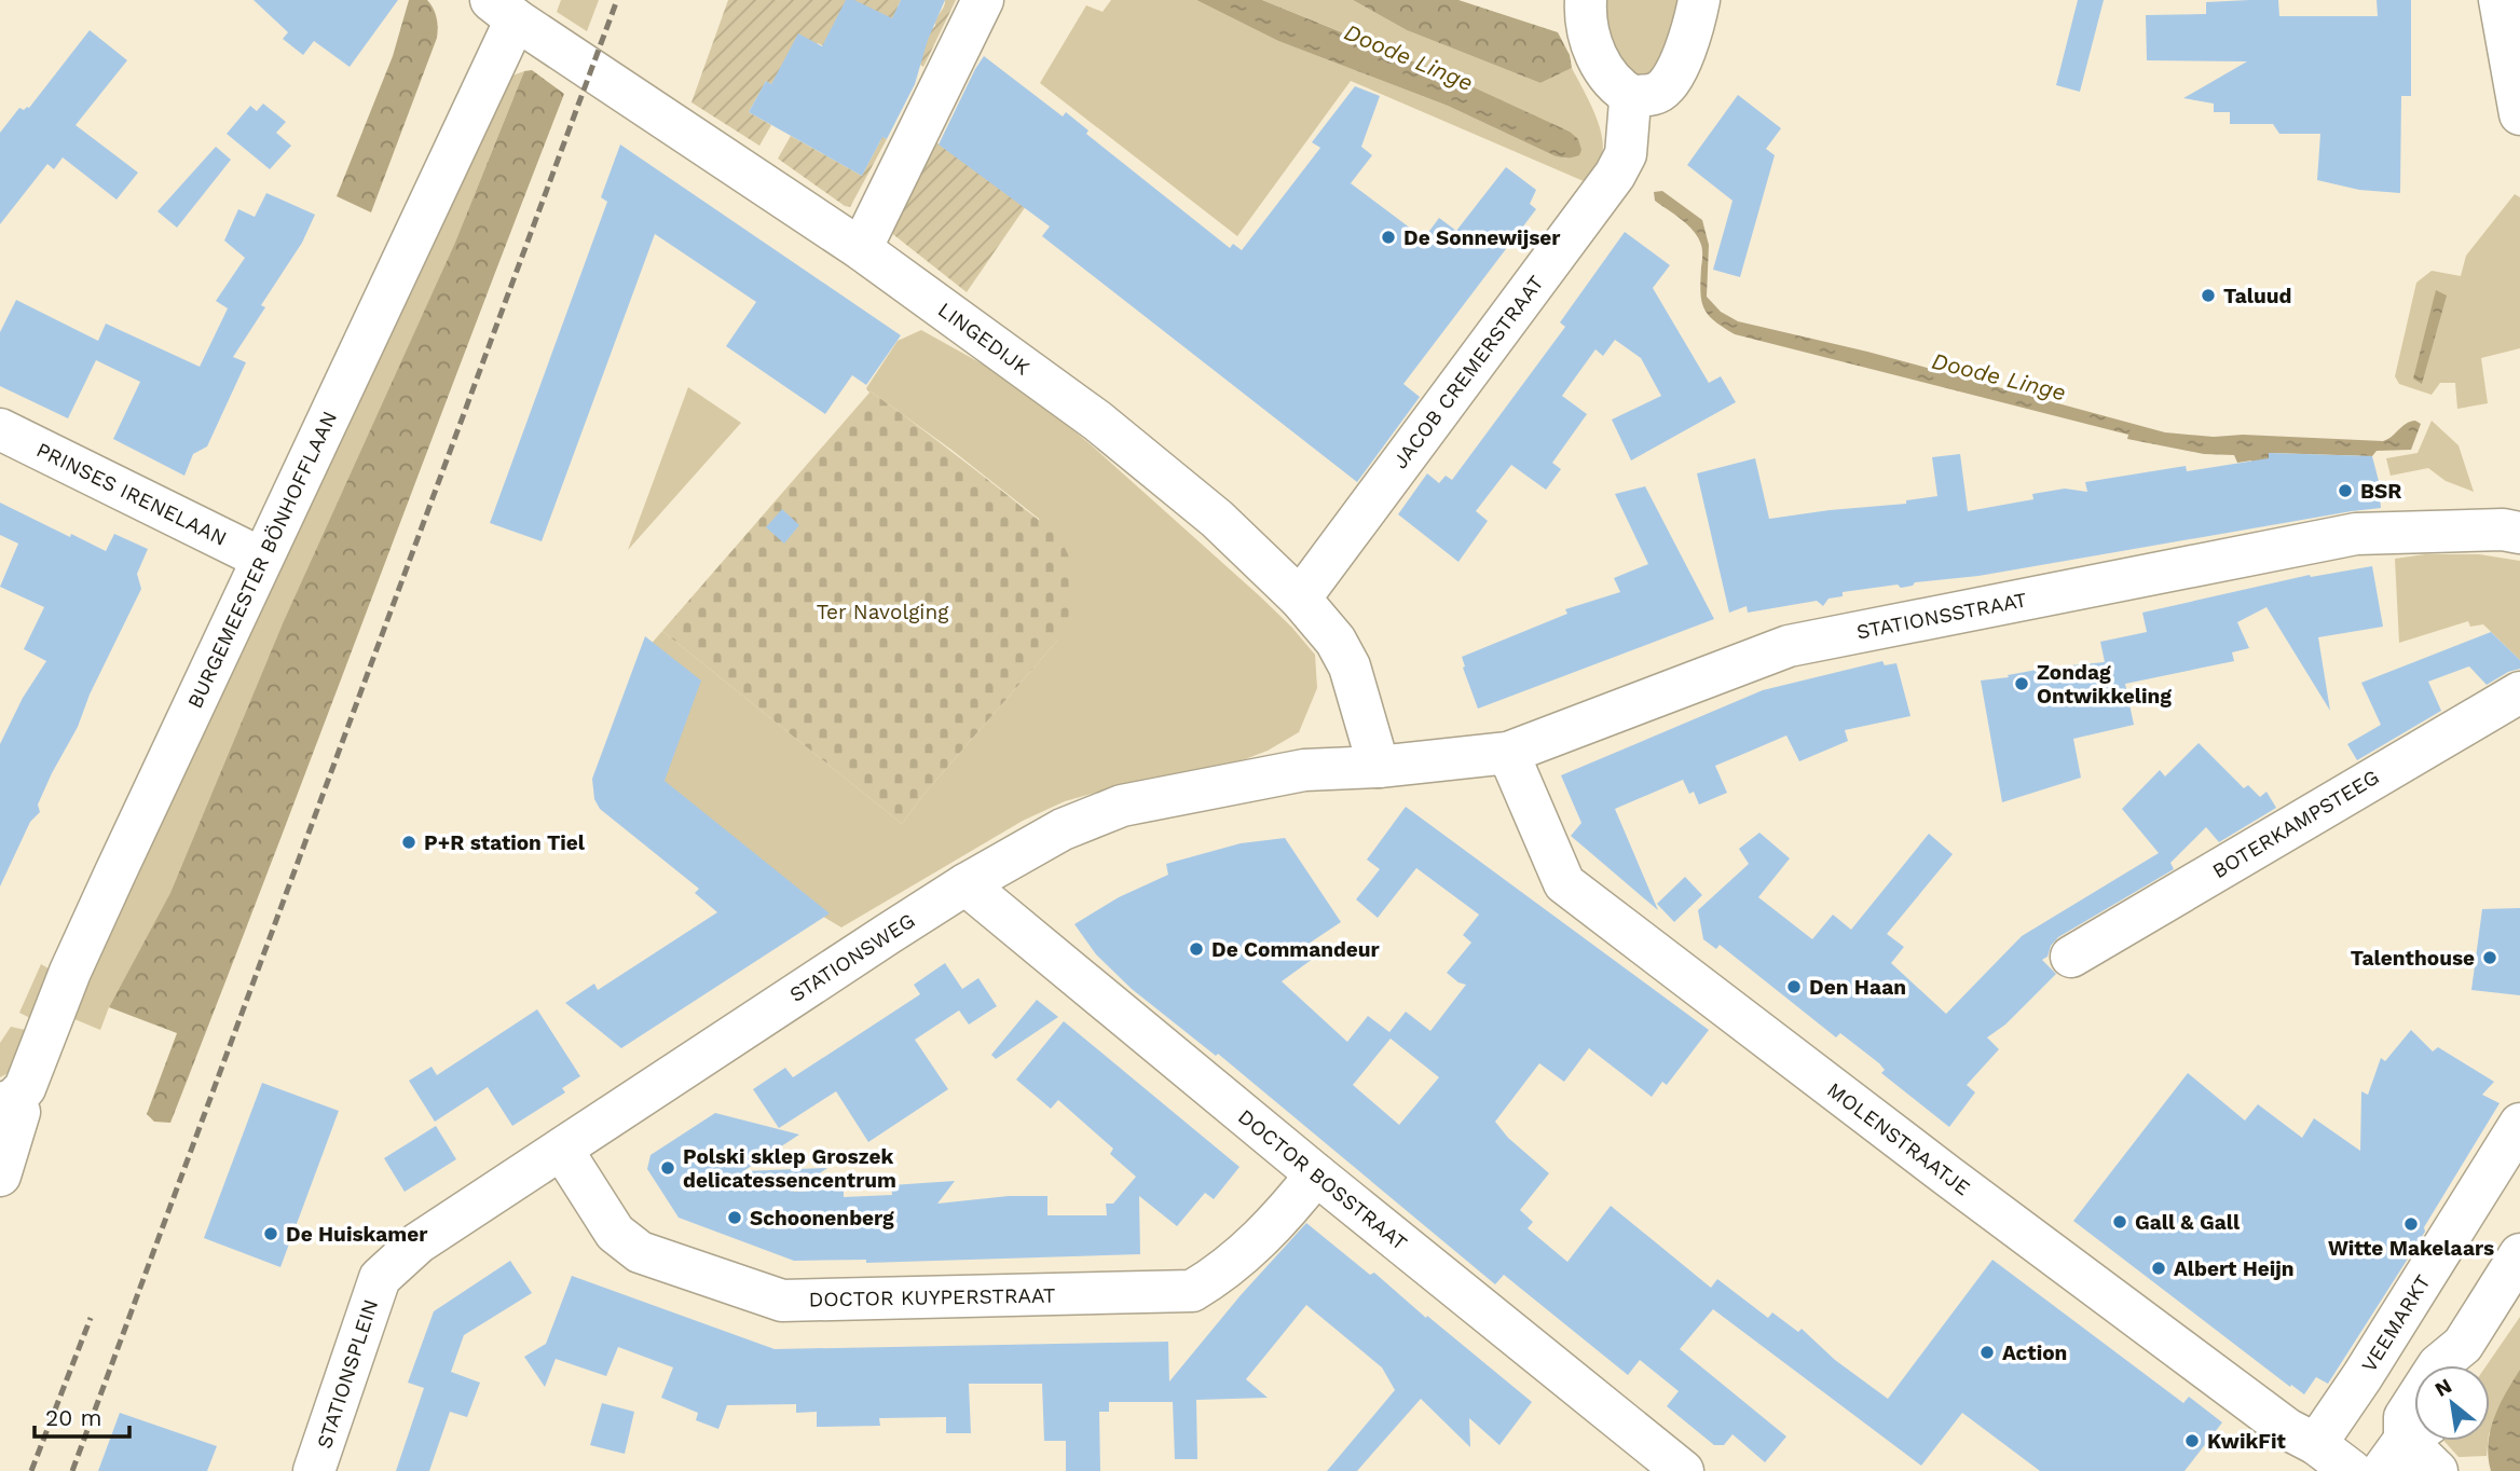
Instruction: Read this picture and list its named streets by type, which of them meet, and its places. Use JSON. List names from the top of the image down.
{
  "streets": {
    "street": [
      "LINGEDIJK",
      "JACOB CREMERSTRAAT",
      "PRINSES IRENELAAN",
      "BURGEMEESTER BÖNHOFFLAAN",
      "STATIONSSTRAAT",
      "BOTERKAMPSTEEG",
      "STATIONSWEG",
      "MOLENSTRAATJE",
      "DOCTOR BOSSTRAAT",
      "DOCTOR KUYPERSTRAAT",
      "VEEMARKT",
      "STATIONSPLEIN"
    ]
  },
  "crossings": [
    ["LINGEDIJK", "JACOB CREMERSTRAAT"],
    ["LINGEDIJK", "BURGEMEESTER BÖNHOFFLAAN"],
    ["LINGEDIJK", "STATIONSSTRAAT"],
    ["LINGEDIJK", "STATIONSWEG"],
    ["PRINSES IRENELAAN", "BURGEMEESTER BÖNHOFFLAAN"],
    ["STATIONSSTRAAT", "STATIONSWEG"],
    ["STATIONSSTRAAT", "MOLENSTRAATJE"],
    ["STATIONSWEG", "DOCTOR BOSSTRAAT"],
    ["STATIONSWEG", "DOCTOR KUYPERSTRAAT"],
    ["STATIONSWEG", "STATIONSPLEIN"],
    ["MOLENSTRAATJE", "VEEMARKT"],
    ["DOCTOR BOSSTRAAT", "DOCTOR KUYPERSTRAAT"]
  ],
  "water": ["Doode Linge"],
  "parks": ["Ter Navolging"],
  "places": [
    "De Sonnewijser",
    "Taluud",
    "BSR",
    "Zondag Ontwikkeling",
    "P+R station Tiel",
    "De Commandeur",
    "Talenthouse",
    "Den Haan",
    "Polski sklep Groszek delicatessencentrum",
    "Schoonenberg",
    "Gall & Gall",
    "Witte Makelaars",
    "De Huiskamer",
    "Albert Heijn",
    "Action",
    "KwikFit"
  ],
  "scale_bar": "20 m",
  "north": "top left"
}
